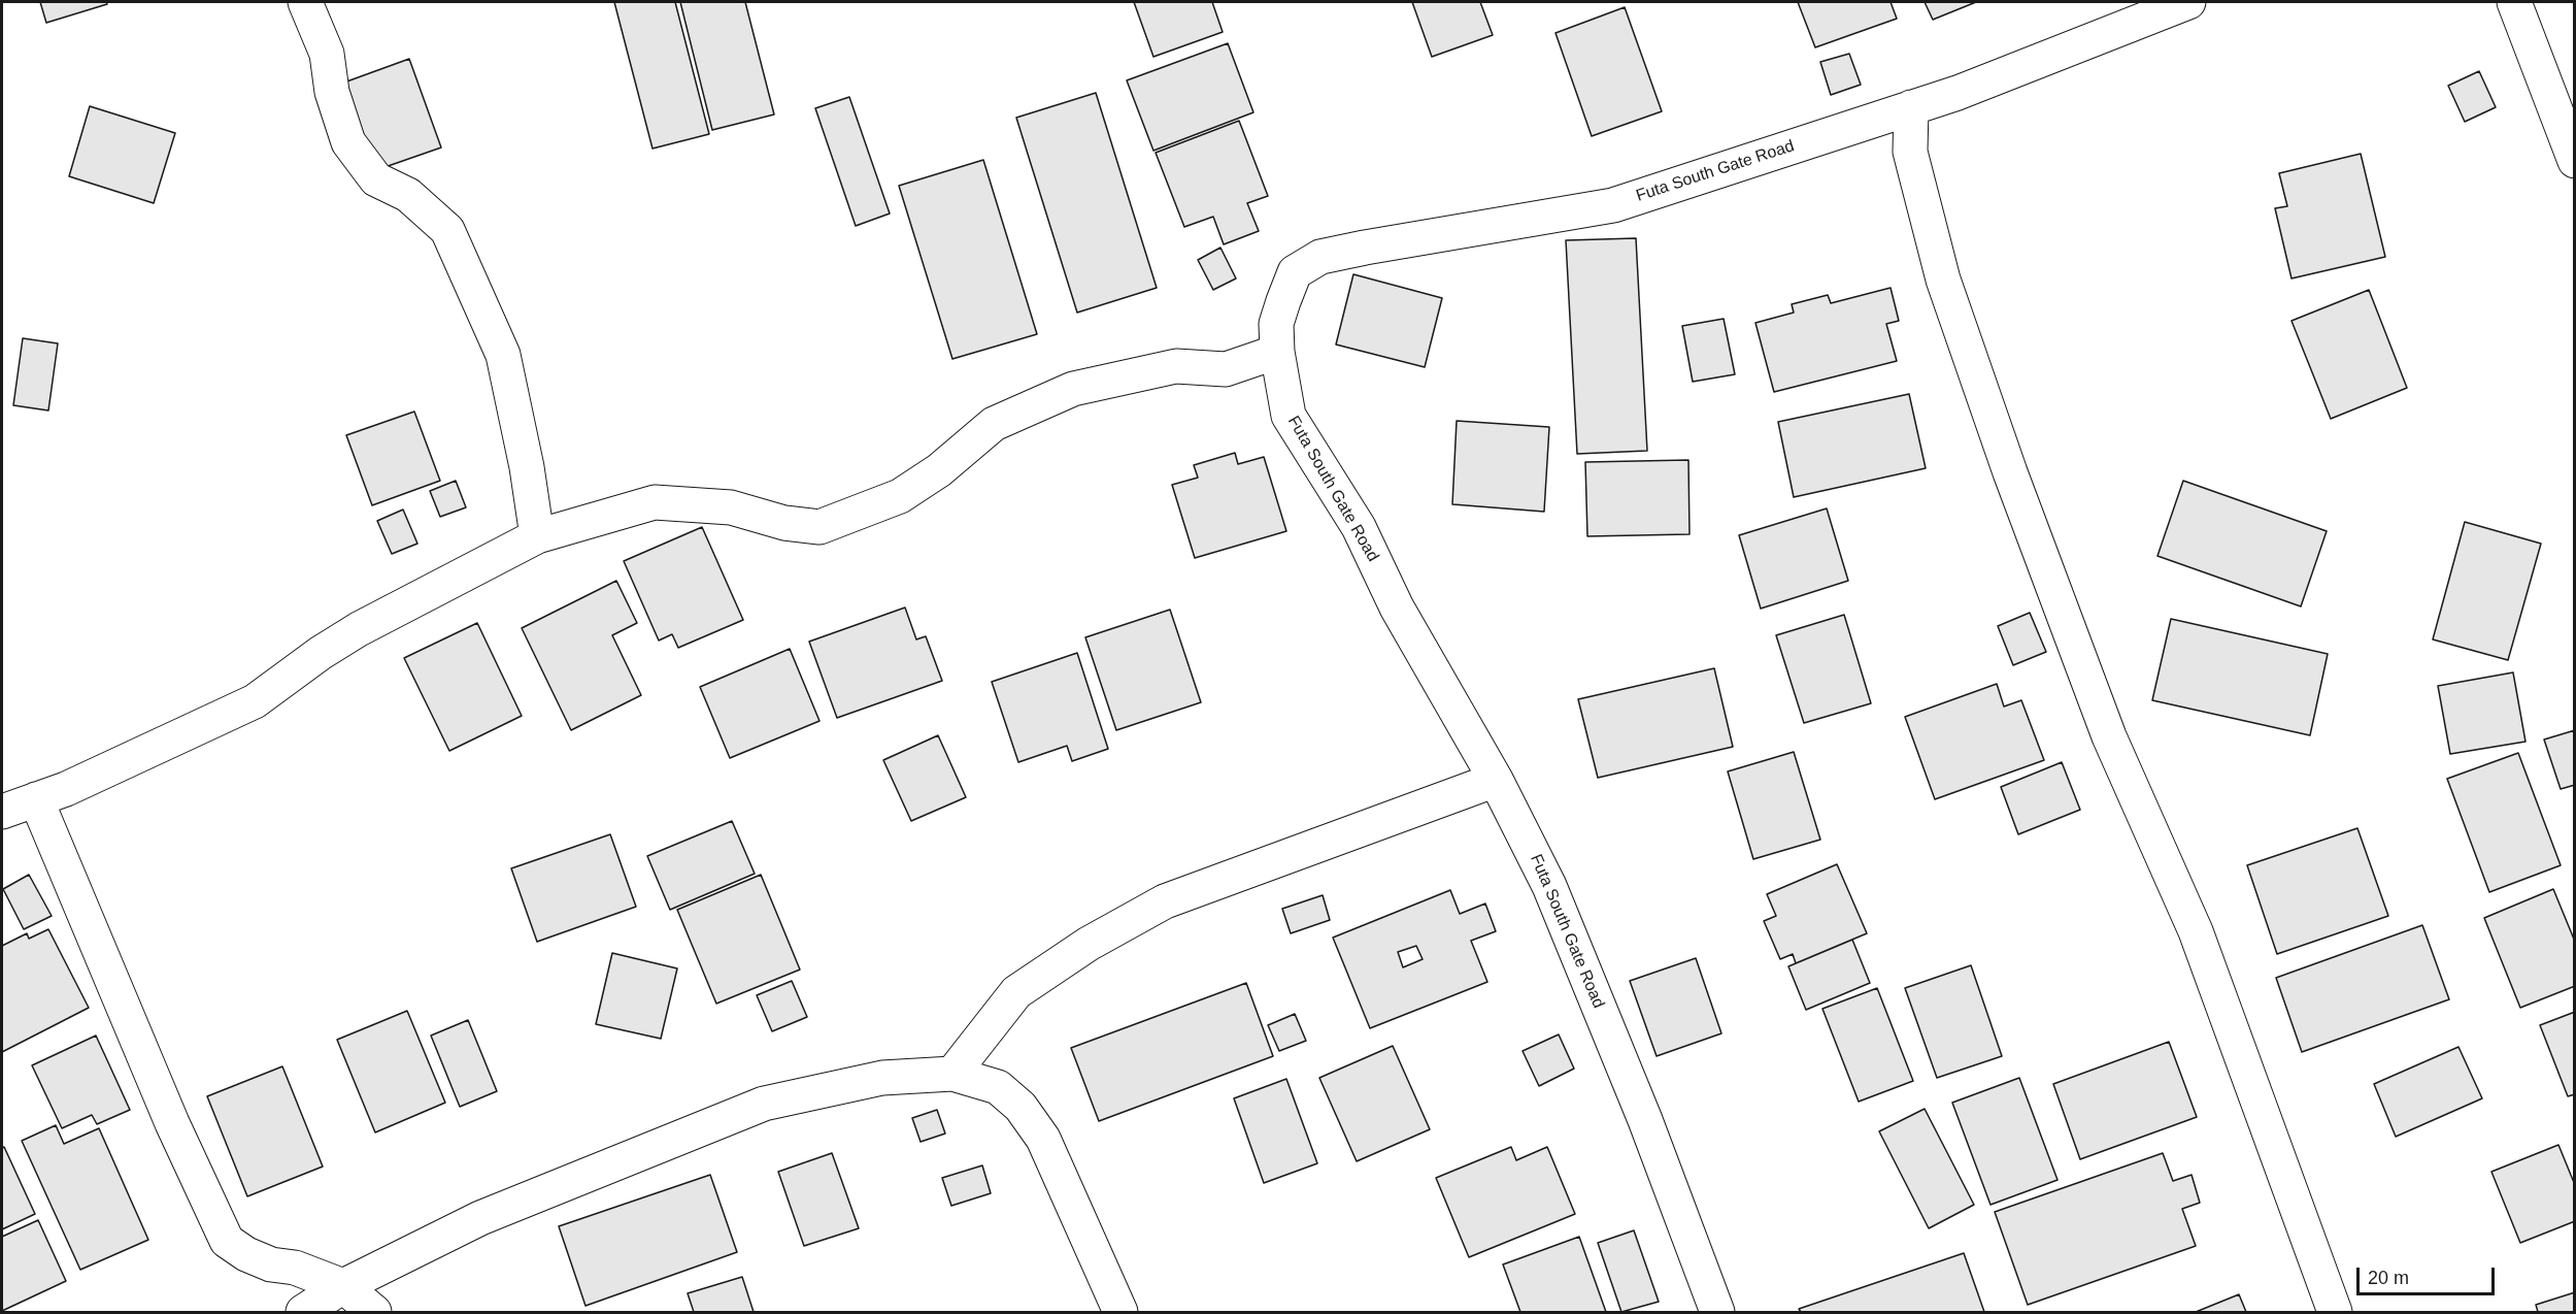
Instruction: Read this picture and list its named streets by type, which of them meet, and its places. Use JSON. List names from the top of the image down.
{
  "streets": {
    "street": ["Futa South Gate Road"]
  },
  "scale_bar": "20 m"
}
